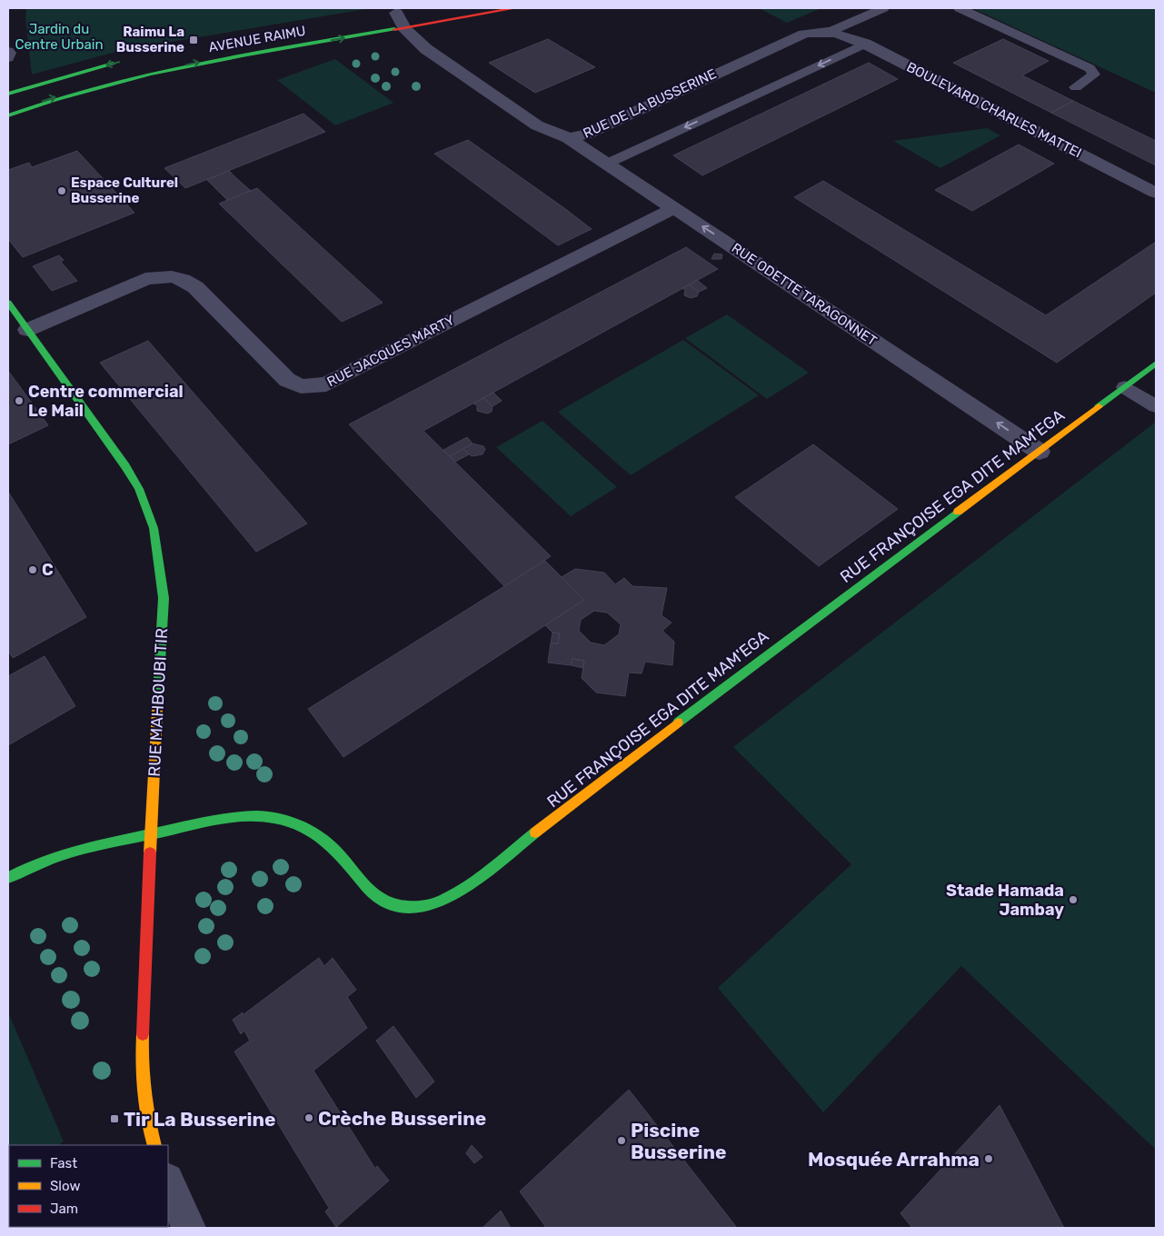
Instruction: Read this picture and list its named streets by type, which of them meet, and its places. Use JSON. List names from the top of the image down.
{
  "streets": {
    "street": [
      "AVENUE RAIMU",
      "RUE DE LA BUSSERINE",
      "BOULEVARD CHARLES MATTEI",
      "RUE ODETTE TARAGONNET",
      "RUE JACQUES MARTY",
      "RUE FRANÇOISE EGA DITE MAM'EGA",
      "RUE MAHBOUBI TIR"
    ]
  },
  "crossings": [
    ["AVENUE RAIMU", "RUE DE LA BUSSERINE"],
    ["RUE DE LA BUSSERINE", "BOULEVARD CHARLES MATTEI"],
    ["RUE DE LA BUSSERINE", "RUE ODETTE TARAGONNET"],
    ["RUE ODETTE TARAGONNET", "RUE JACQUES MARTY"],
    ["RUE ODETTE TARAGONNET", "RUE FRANÇOISE EGA DITE MAM'EGA"],
    ["RUE JACQUES MARTY", "RUE MAHBOUBI TIR"],
    ["RUE FRANÇOISE EGA DITE MAM'EGA", "RUE MAHBOUBI TIR"]
  ],
  "one_way": ["AVENUE RAIMU", "RUE ODETTE TARAGONNET"],
  "parks": ["Jardin du Centre Urbain"],
  "places": {
    "transit": ["Raimu La Busserine", "Tir La Busserine"],
    "other": [
      "Espace Culturel Busserine",
      "Centre commercial Le Mail",
      "C",
      "Stade Hamada Jambay",
      "Crèche Busserine",
      "Piscine Busserine",
      "Mosquée Arrahma"
    ]
  },
  "legend": ["Fast", "Slow", "Jam"]
}
